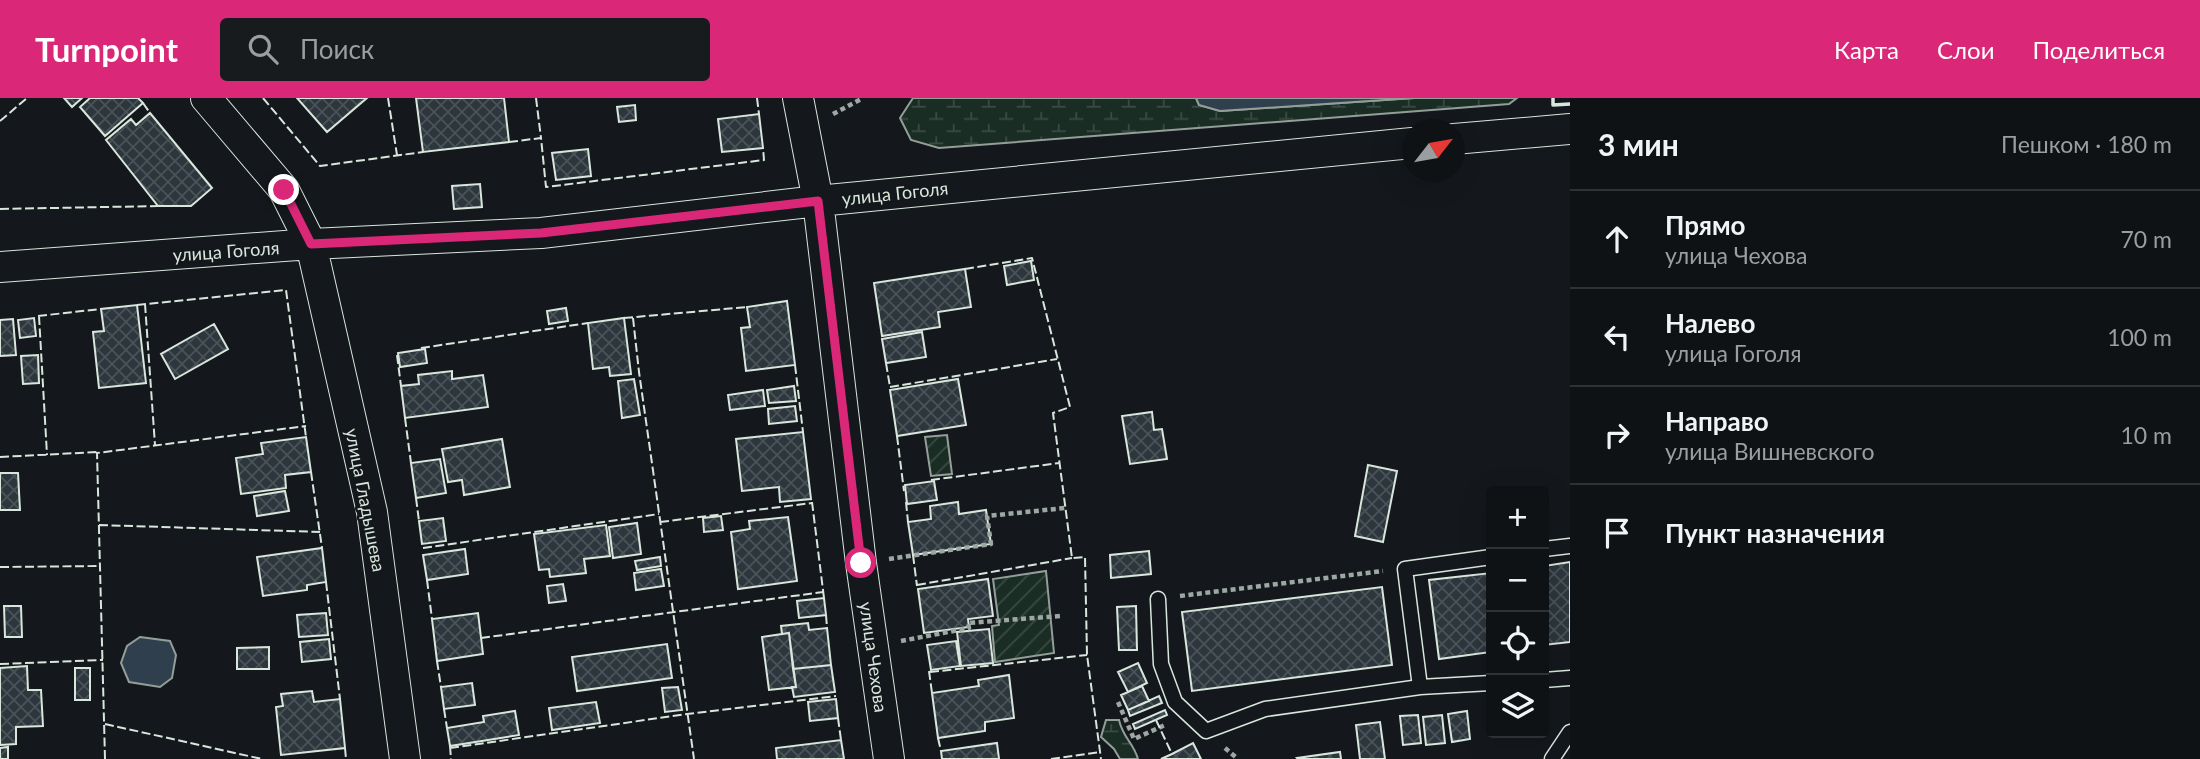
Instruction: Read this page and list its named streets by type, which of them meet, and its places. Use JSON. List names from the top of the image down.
{
  "streets": {
    "street": ["улица Гоголя", "улица Гладышева", "улица Чехова"]
  },
  "crossings": [
    ["улица Гоголя", "улица Гладышева"],
    ["улица Гоголя", "улица Чехова"]
  ],
  "north": "top right",
  "page": {
    "header": "Turnpoint",
    "search": "Поиск",
    "nav": ["Карта", "Слои", "Поделиться"],
    "heading": ["3 мин", "Пешком · 180 m"],
    "list": [
      ["Прямо", "улица Чехова", "70 m"],
      ["Налево", "улица Гоголя", "100 m"],
      ["Направо", "улица Вишневского", "10 m"],
      "Пункт назначения"
    ],
    "map_buttons": ["+", "−"]
  }
}
